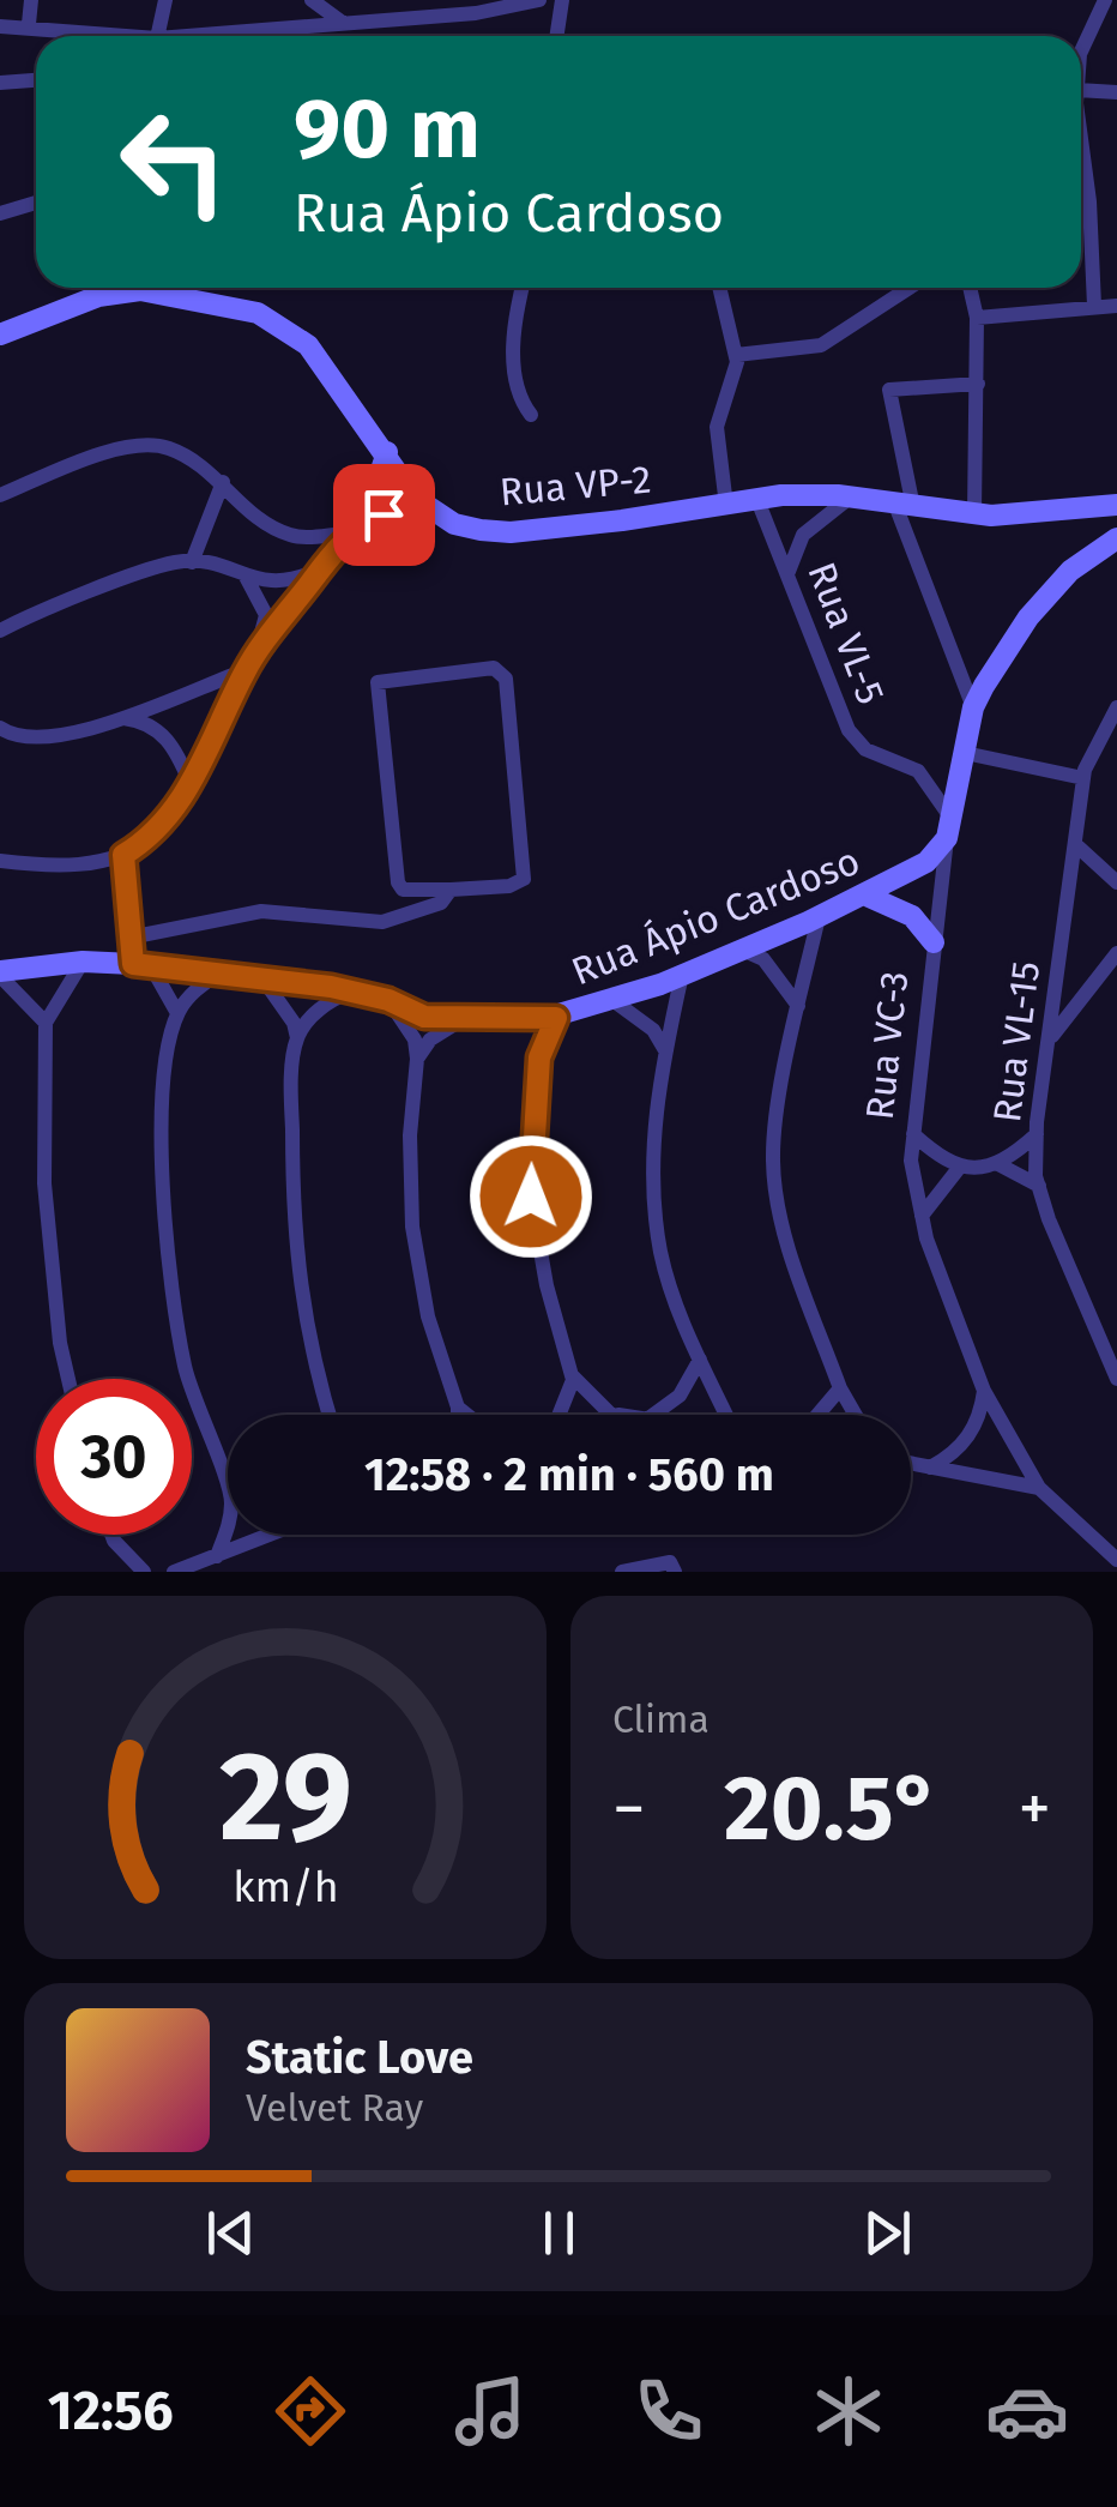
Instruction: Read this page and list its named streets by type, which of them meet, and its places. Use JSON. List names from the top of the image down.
{
  "streets": {
    "street": [
      "Rua VP-2",
      "Rua VL-5",
      "Rua Ápio Cardoso",
      "Rua VL-15",
      "Rua VC-3"
    ]
  },
  "crossings": [
    ["Rua VP-2", "Rua VL-5"],
    ["Rua VL-5", "Rua Ápio Cardoso"],
    ["Rua VL-5", "Rua VC-3"],
    ["Rua Ápio Cardoso", "Rua VC-3"]
  ],
  "page": {
    "turn": ["90 m", "Rua Ápio Cardoso"],
    "limit": "30",
    "trip": "12:58 · 2 min · 560 m",
    "tile": "Clima",
    "heat": ["−", "20.5°", "+"],
    "song": ["Static Love", "Velvet Ray"],
    "tabs": "12:56",
    "gauge": ["29", "km/h"]
  }
}
